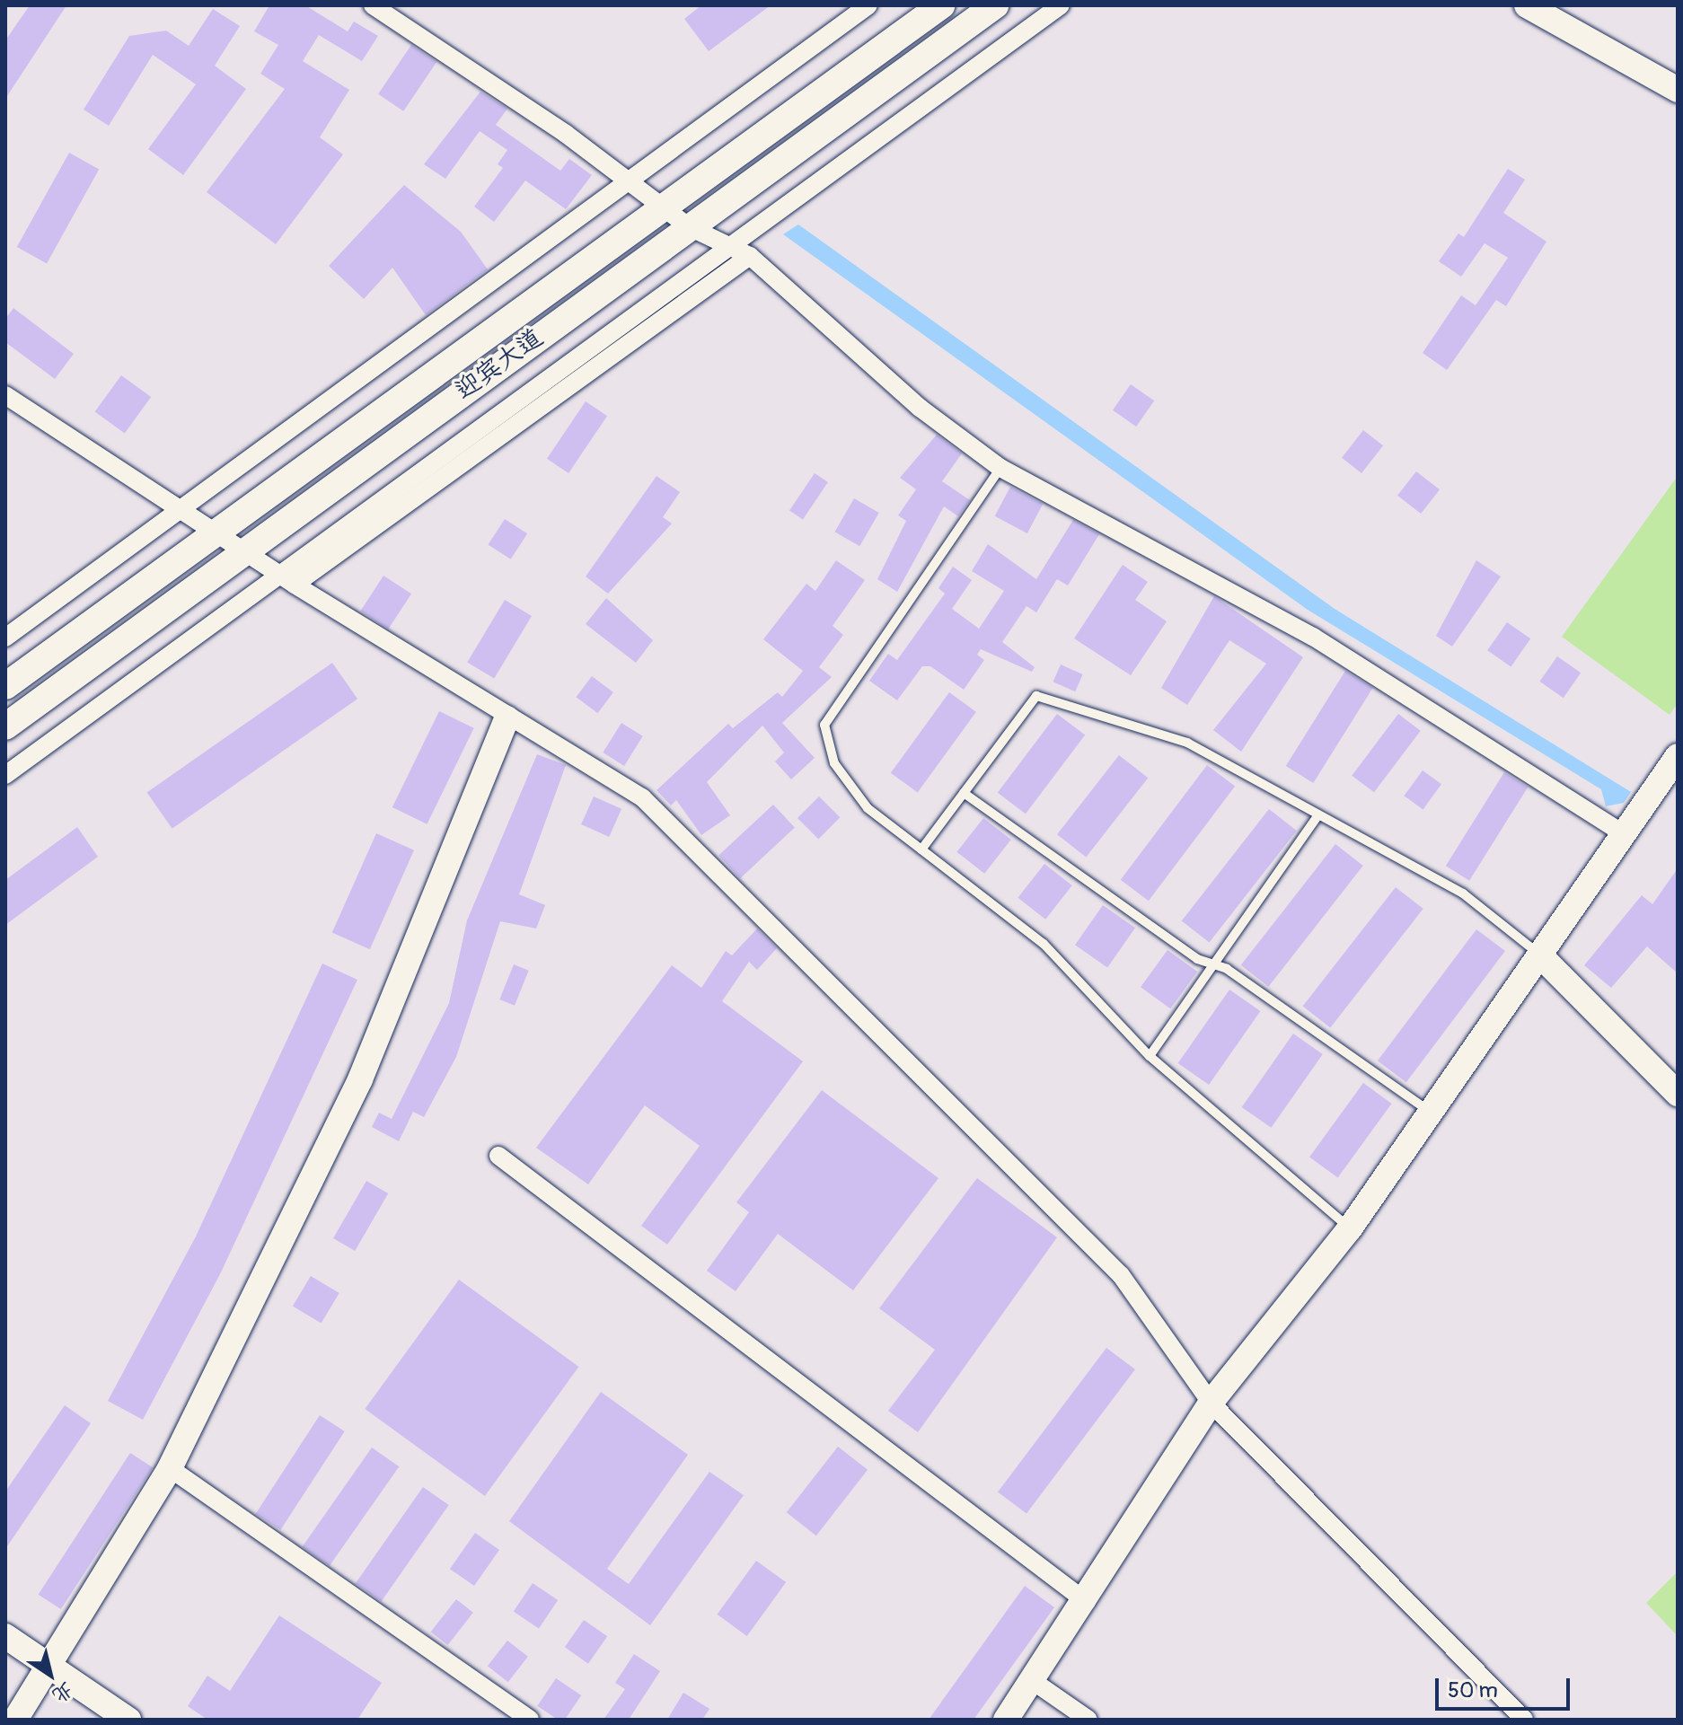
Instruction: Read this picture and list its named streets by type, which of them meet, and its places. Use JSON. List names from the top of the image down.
{
  "streets": {
    "main road": ["迎宾大道"]
  },
  "scale_bar": "50 m",
  "north": "bottom right"
}
